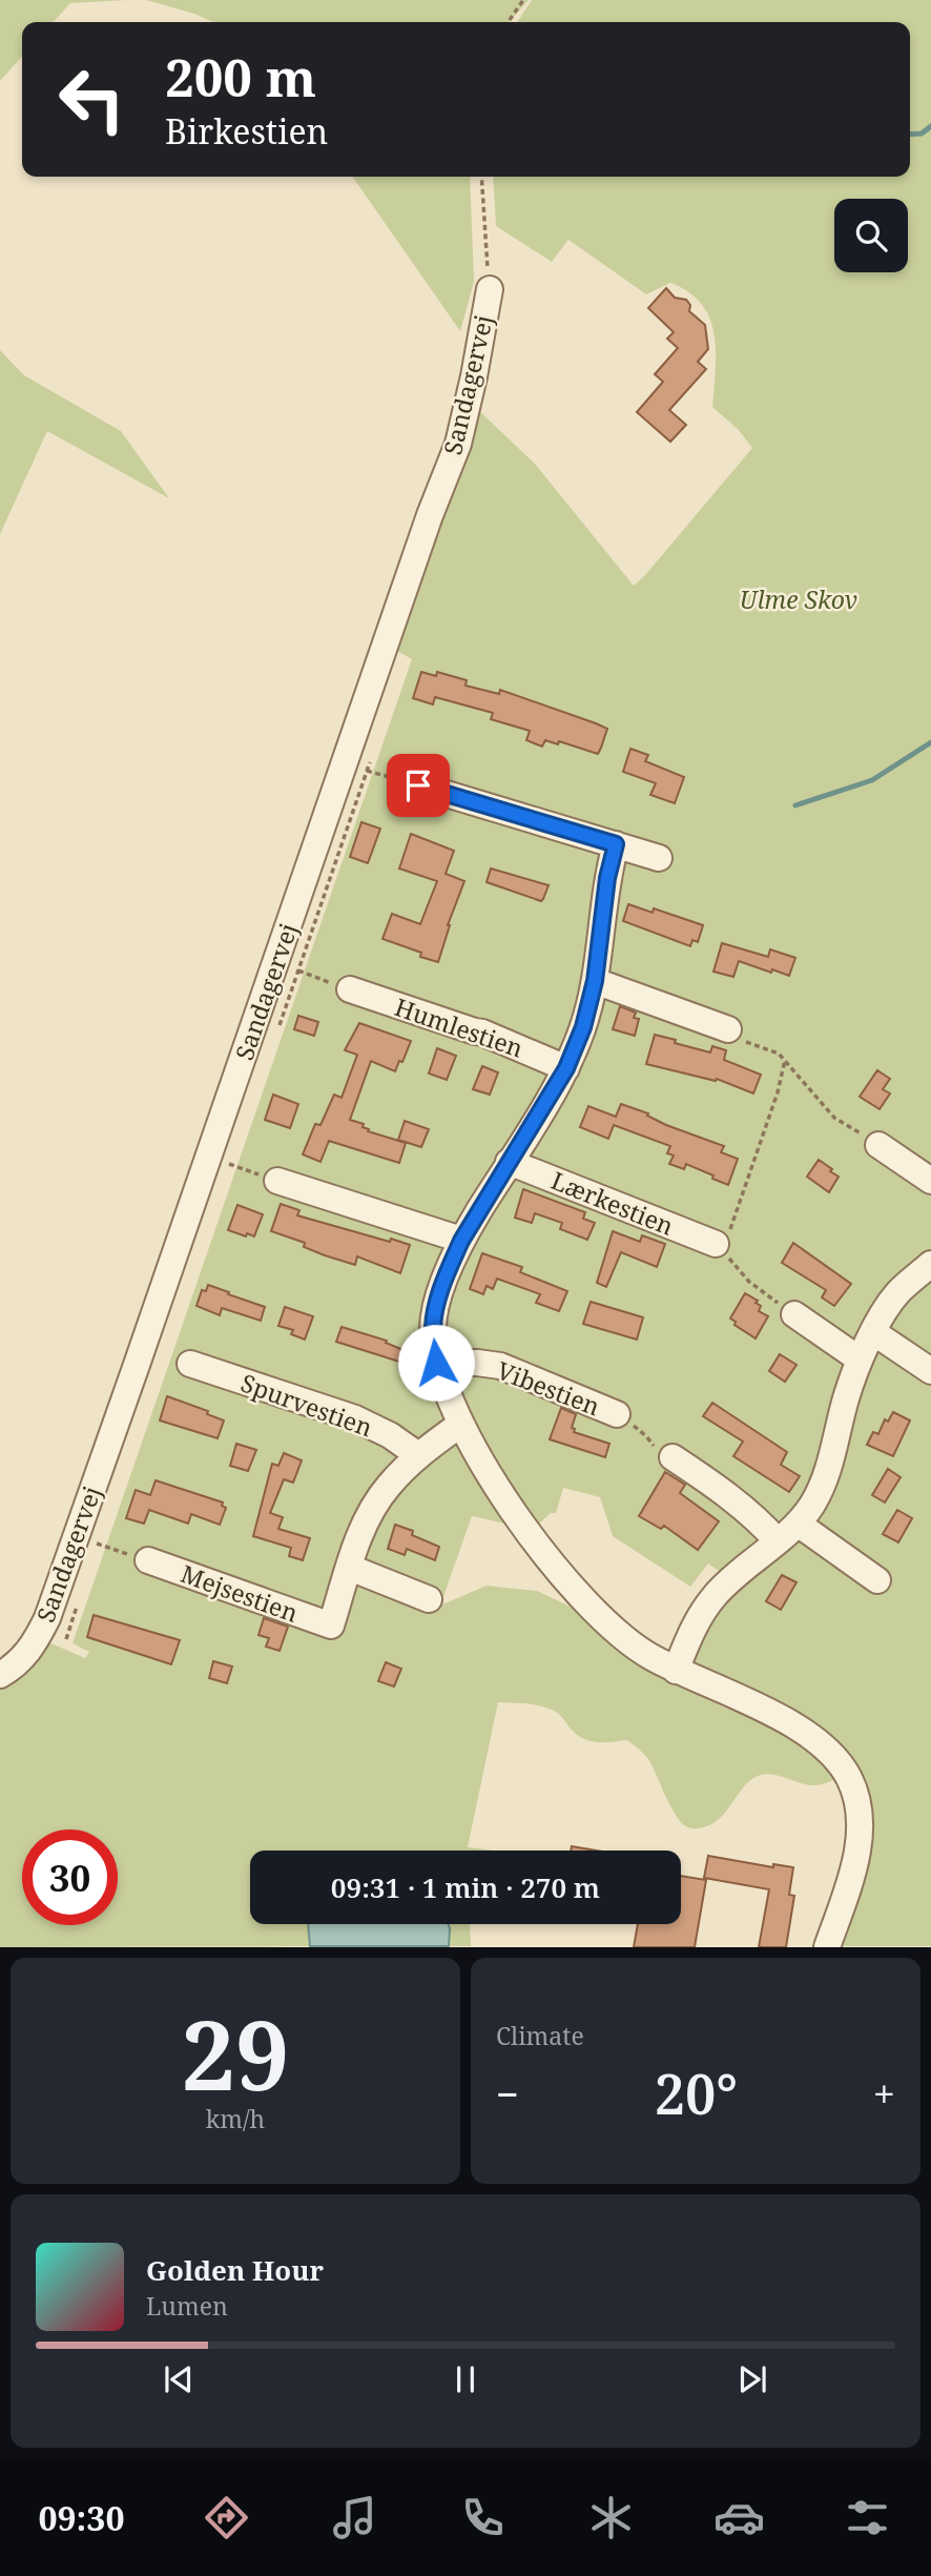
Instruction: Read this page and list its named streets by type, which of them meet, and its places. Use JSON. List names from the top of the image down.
{
  "streets": {
    "street": [
      "Sandagervej",
      "Humlestien",
      "Lærkestien",
      "Vibestien",
      "Spurvestien",
      "Mejsestien"
    ]
  },
  "parks": ["Ulme Skov"],
  "page": {
    "turn": ["200 m", "Birkestien"],
    "limit": "30",
    "trip": "09:31 · 1 min · 270 m",
    "tile": [
      ["29", "km/h"],
      "Climate"
    ],
    "heat": ["−", "20°", "+"],
    "song": ["Golden Hour", "Lumen"],
    "tabs": "09:30"
  }
}
